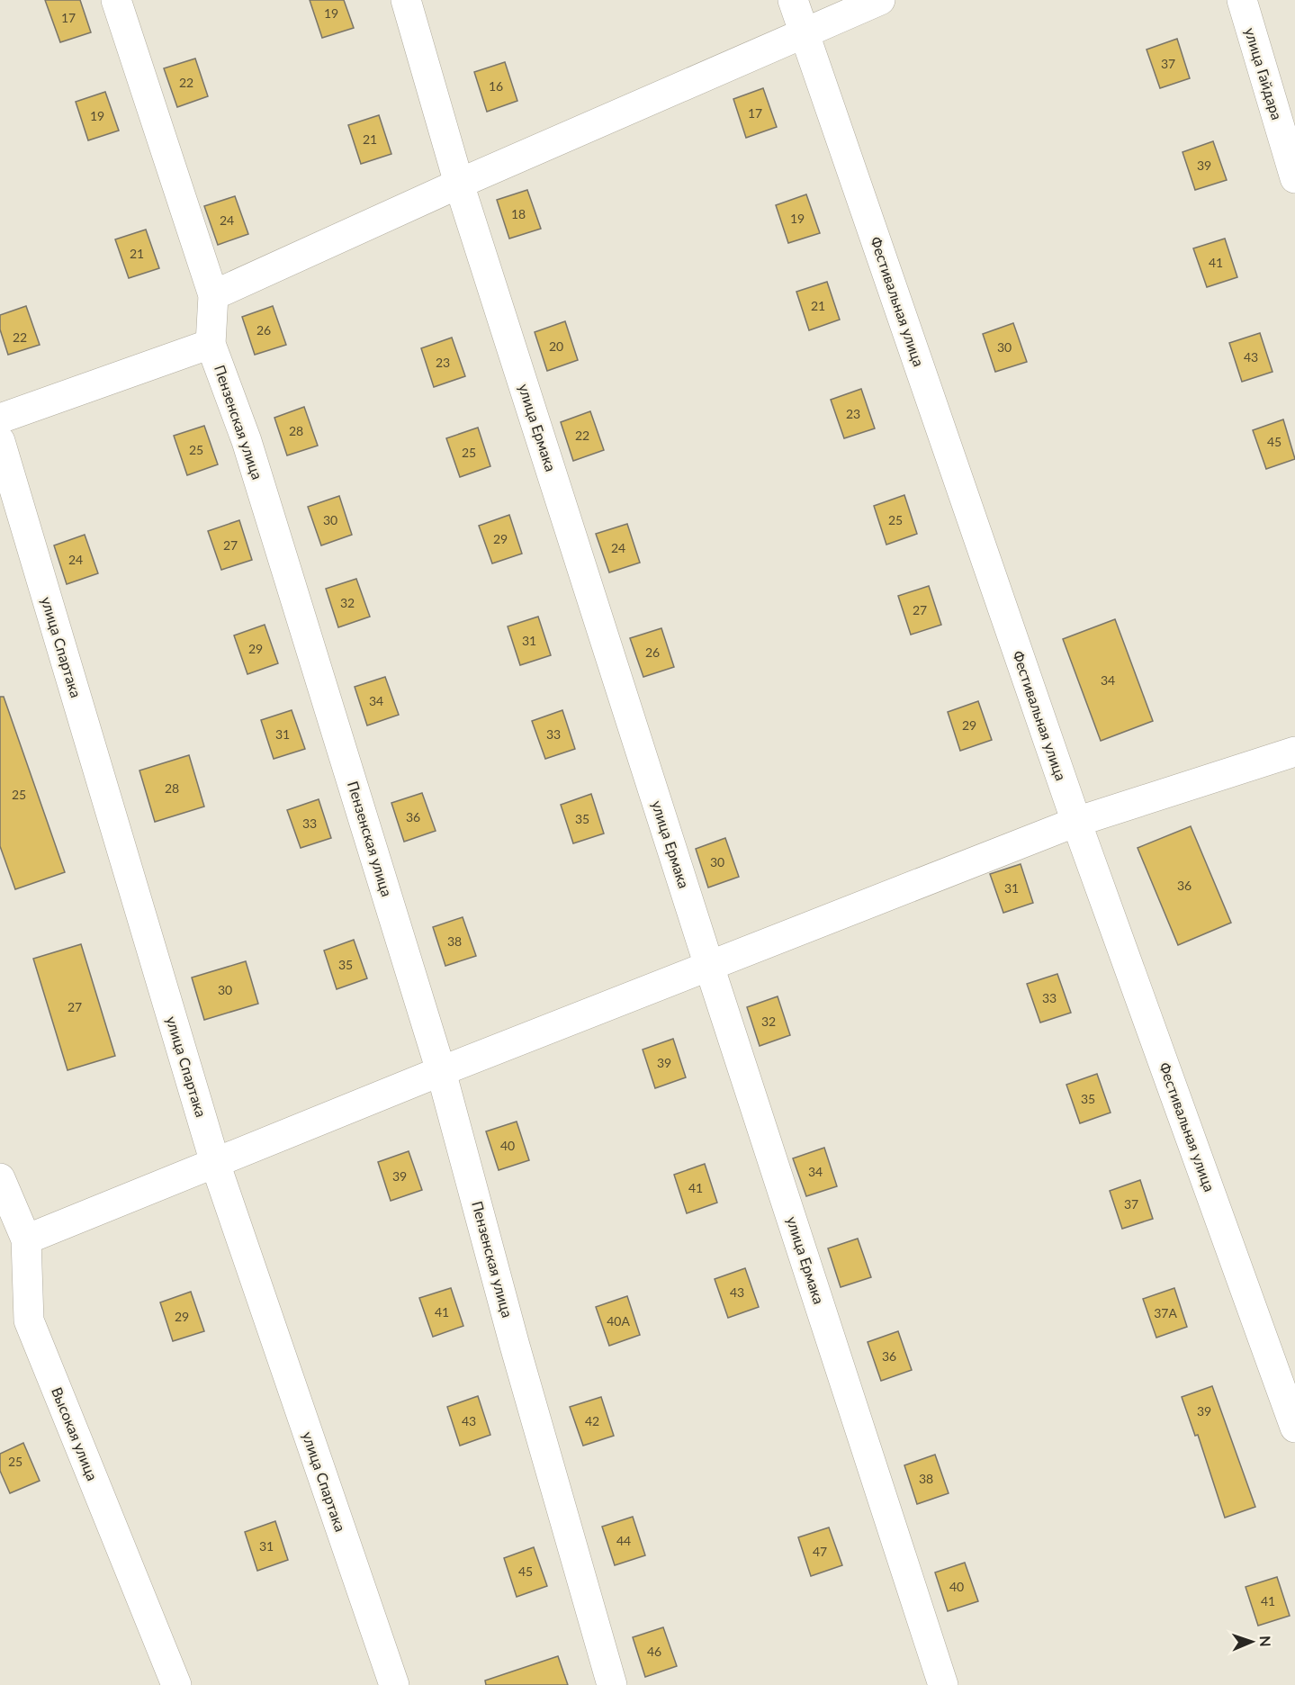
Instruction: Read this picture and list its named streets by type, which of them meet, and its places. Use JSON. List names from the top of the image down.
{
  "streets": {
    "street": [
      "улица Гайдара",
      "Фестивальная улица",
      "Пензенская улица",
      "улица Ермака",
      "улица Спартака",
      "Высокая улица"
    ]
  },
  "house_numbers": [
    "19",
    "17",
    "37",
    "22",
    "16",
    "17",
    "19",
    "21",
    "39",
    "18",
    "19",
    "24",
    "21",
    "41",
    "21",
    "26",
    "22",
    "20",
    "30",
    "43",
    "23",
    "23",
    "28",
    "22",
    "45",
    "25",
    "25",
    "30",
    "25",
    "29",
    "27",
    "24",
    "24",
    "32",
    "27",
    "31",
    "29",
    "26",
    "34",
    "34",
    "29",
    "31",
    "33",
    "28",
    "25",
    "36",
    "35",
    "33",
    "30",
    "36",
    "31",
    "38",
    "35",
    "30",
    "33",
    "27",
    "32",
    "39",
    "35",
    "40",
    "34",
    "39",
    "41",
    "37",
    "43",
    "41",
    "37А",
    "29",
    "40А",
    "36",
    "39",
    "43",
    "42",
    "25",
    "38",
    "44",
    "31",
    "47",
    "45",
    "40",
    "41",
    "46"
  ],
  "north": "right"
}
